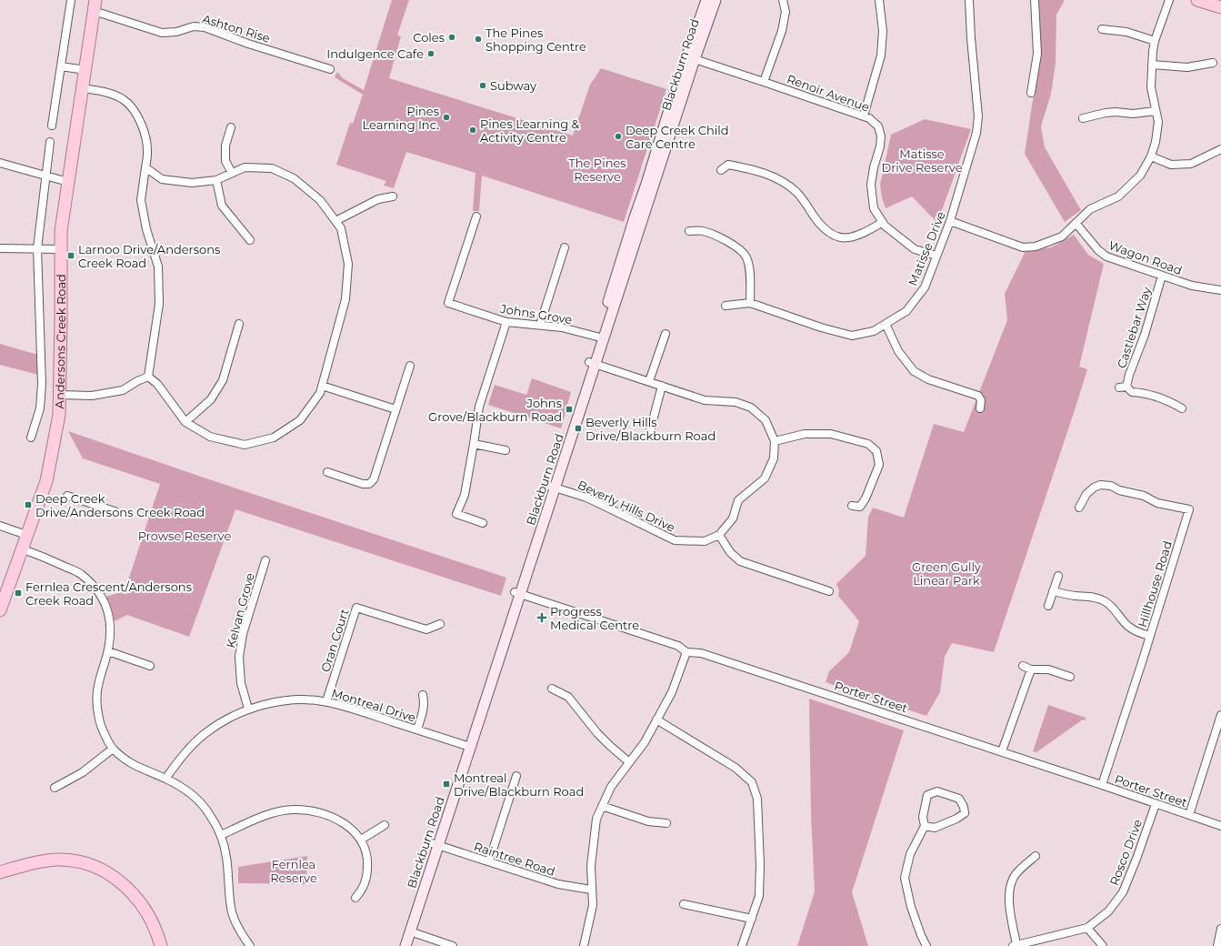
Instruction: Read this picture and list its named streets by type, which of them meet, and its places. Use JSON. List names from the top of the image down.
{
  "streets": {
    "main road": ["Blackburn Road", "Andersons Creek Road"],
    "street": [
      "Ashton Rise",
      "Renoir Avenue",
      "Matisse Drive",
      "Wagon Road",
      "Johns Grove",
      "Castlebar Way",
      "Beverly Hills Drive",
      "Hillhouse Road",
      "Kelvan Grove",
      "Oran Court",
      "Porter Street",
      "Montreal Drive",
      "Rosco Drive",
      "Raintree Road"
    ]
  },
  "crossings": [
    ["Ashton Rise", "Andersons Creek Road"],
    ["Blackburn Road", "Renoir Avenue"],
    ["Blackburn Road", "Johns Grove"],
    ["Blackburn Road", "Beverly Hills Drive"],
    ["Blackburn Road", "Porter Street"],
    ["Blackburn Road", "Montreal Drive"],
    ["Blackburn Road", "Raintree Road"],
    ["Renoir Avenue", "Matisse Drive"],
    ["Wagon Road", "Castlebar Way"],
    ["Hillhouse Road", "Porter Street"],
    ["Kelvan Grove", "Montreal Drive"],
    ["Oran Court", "Montreal Drive"],
    ["Porter Street", "Rosco Drive"]
  ],
  "parks": [
    "Matisse Drive Reserve",
    "The Pines Reserve",
    "Prowse Reserve",
    "Green Gully Linear Park",
    "Fernlea Reserve"
  ],
  "places": {
    "other": [
      "Coles",
      "The Pines Shopping Centre",
      "Indulgence Cafe",
      "Subway",
      "Pines Learning Inc.",
      "Pines Learning & Activity Centre",
      "Deep Creek Child Care Centre"
    ],
    "transit": [
      "Larnoo Drive/Andersons Creek Road",
      "Johns Grove/Blackburn Road",
      "Beverly Hills Drive/Blackburn Road",
      "Deep Creek Drive/Andersons Creek Road",
      "Fernlea Crescent/Andersons Creek Road",
      "Montreal Drive/Blackburn Road"
    ],
    "health": ["Progress Medical Centre"]
  }
}
